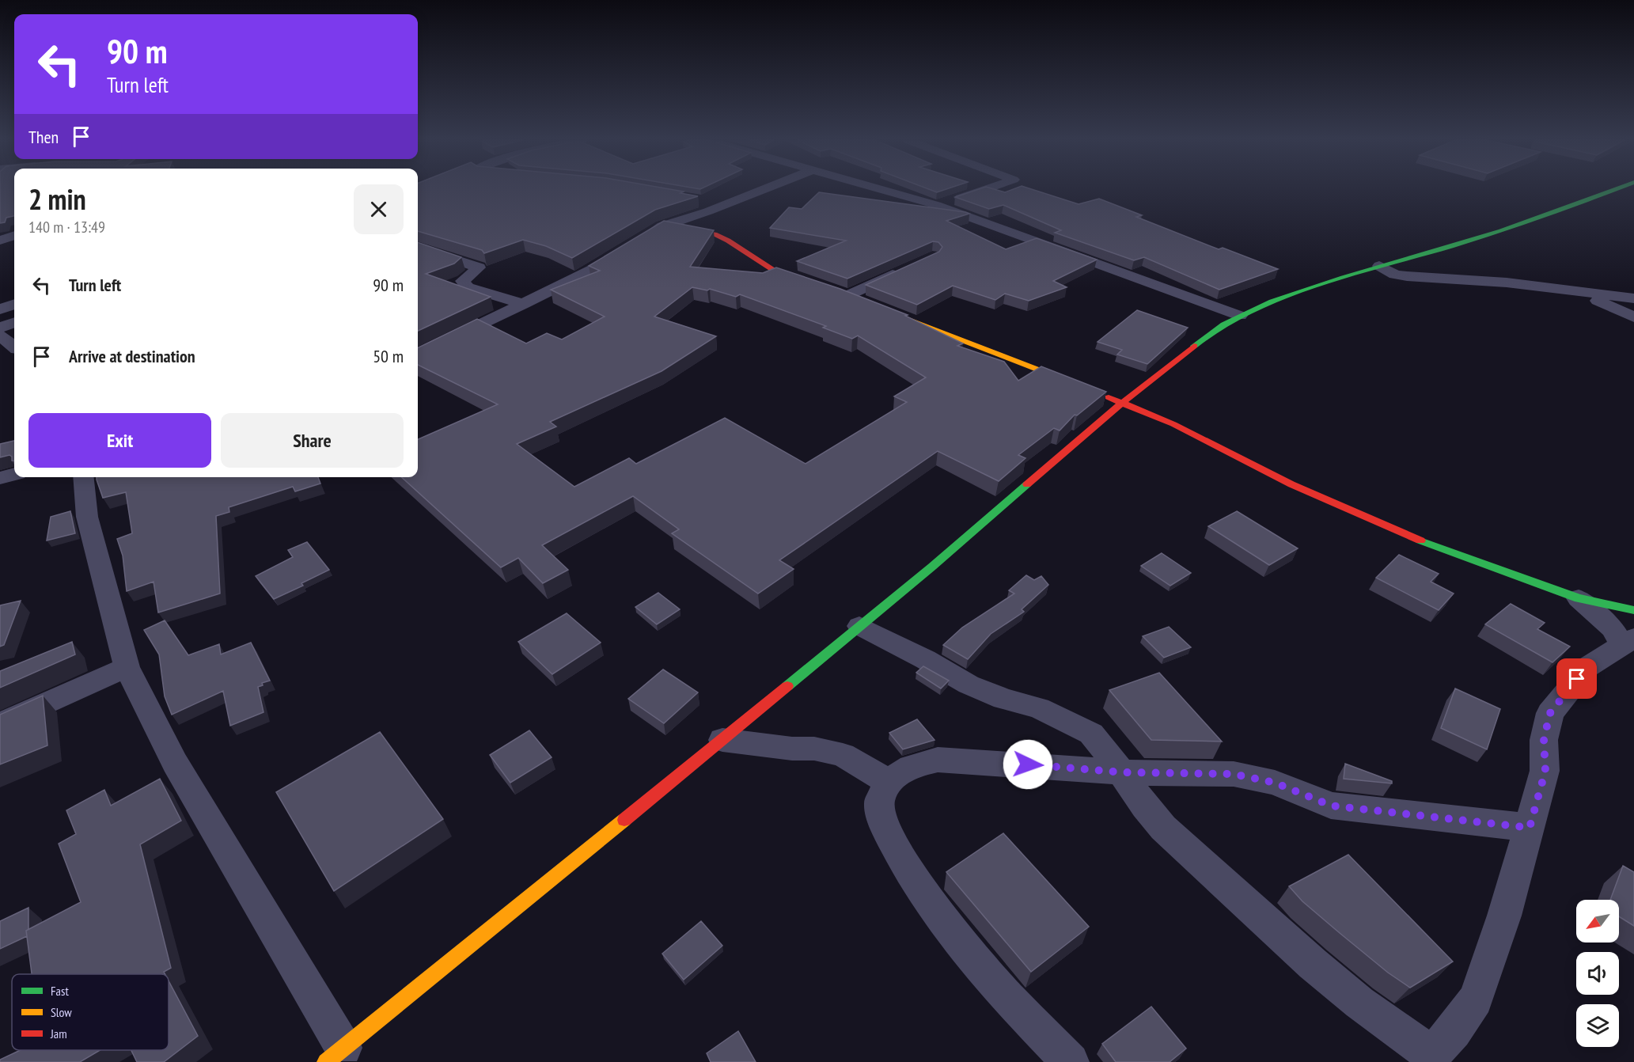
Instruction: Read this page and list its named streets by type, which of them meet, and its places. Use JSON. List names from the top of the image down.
{
  "legend": ["Fast", "Slow", "Jam"],
  "north": "bottom left",
  "page": {
    "turn": ["90 m", "Turn left"],
    "then": "Then",
    "heading": ["2 min", "140 m · 13:49"],
    "list": [
      {
        "name": "Turn left",
        "value": "90 m"
      },
      {
        "name": "Arrive at destination",
        "value": "50 m"
      }
    ],
    "buttons": ["Exit", "Share"]
  }
}
